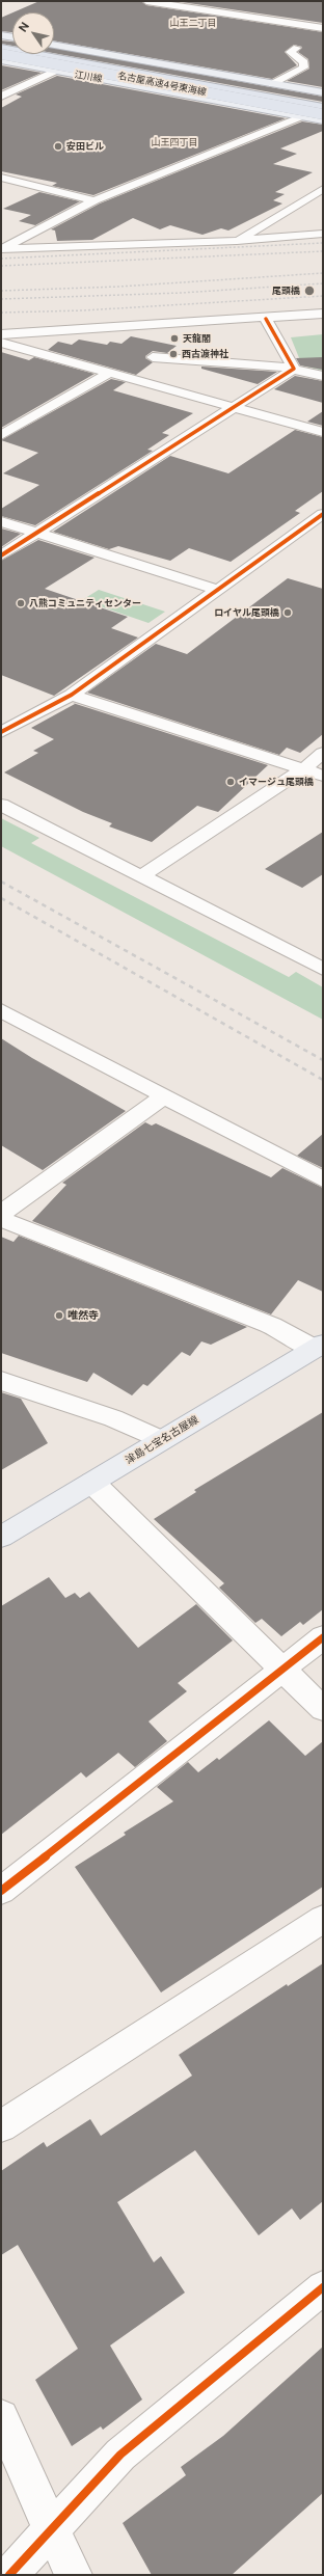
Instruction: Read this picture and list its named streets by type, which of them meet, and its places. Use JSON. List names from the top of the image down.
{
  "streets": {
    "highway": ["名古屋高速4号東海線"],
    "main road": ["江川線", "津島七宝名古屋線"]
  },
  "districts": ["山王二丁目", "山王四丁目"],
  "places": [
    "安田ビル",
    "尾頭橋",
    "天龍閣",
    "西古渡神社",
    "八熊コミュニティセンター",
    "ロイヤル尾頭橋",
    "イマージュ尾頭橋",
    "唯然寺"
  ],
  "north": "top left"
}
